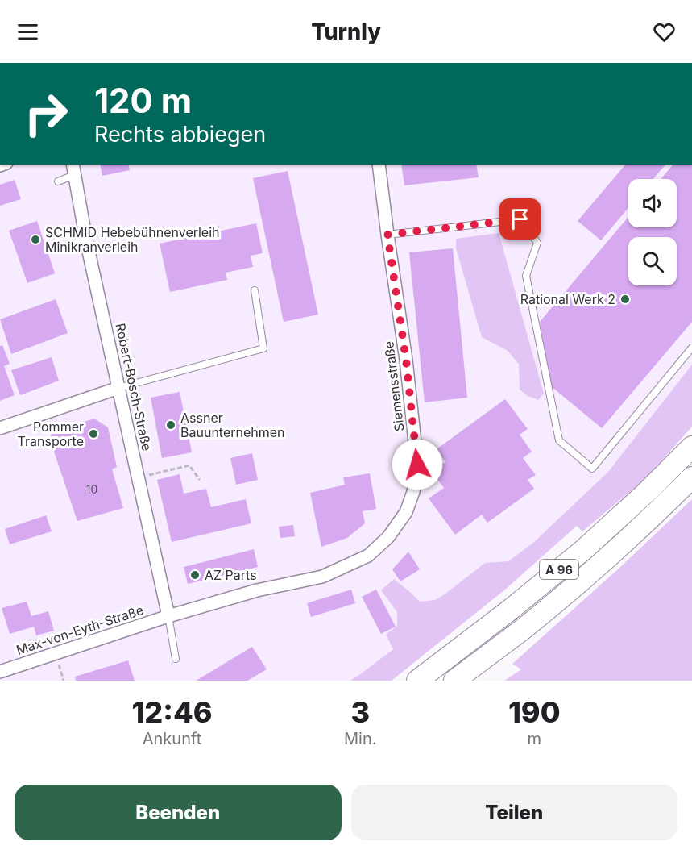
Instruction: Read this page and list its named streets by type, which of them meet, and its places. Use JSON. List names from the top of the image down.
{
  "streets": {
    "highway": ["A 96"],
    "street": ["Siemensstraße", "Robert-Bosch-Straße", "Max-von-Eyth-Straße"]
  },
  "crossings": [
    ["Siemensstraße", "Robert-Bosch-Straße"],
    ["Siemensstraße", "Max-von-Eyth-Straße"],
    ["Robert-Bosch-Straße", "Max-von-Eyth-Straße"]
  ],
  "places": [
    "SCHMID Hebebühnenverleih Minikranverleih",
    "Rational Werk 2",
    "Assner Bauunternehmen",
    "Pommer Transporte",
    "AZ Parts"
  ],
  "house_numbers": ["10"],
  "page": {
    "header": "Turnly",
    "turn": ["120 m", "Rechts abbiegen"],
    "eta": [
      "12:46",
      "Ankunft",
      "3",
      "Min.",
      "190",
      "m"
    ],
    "buttons": ["Beenden", "Teilen"]
  }
}
